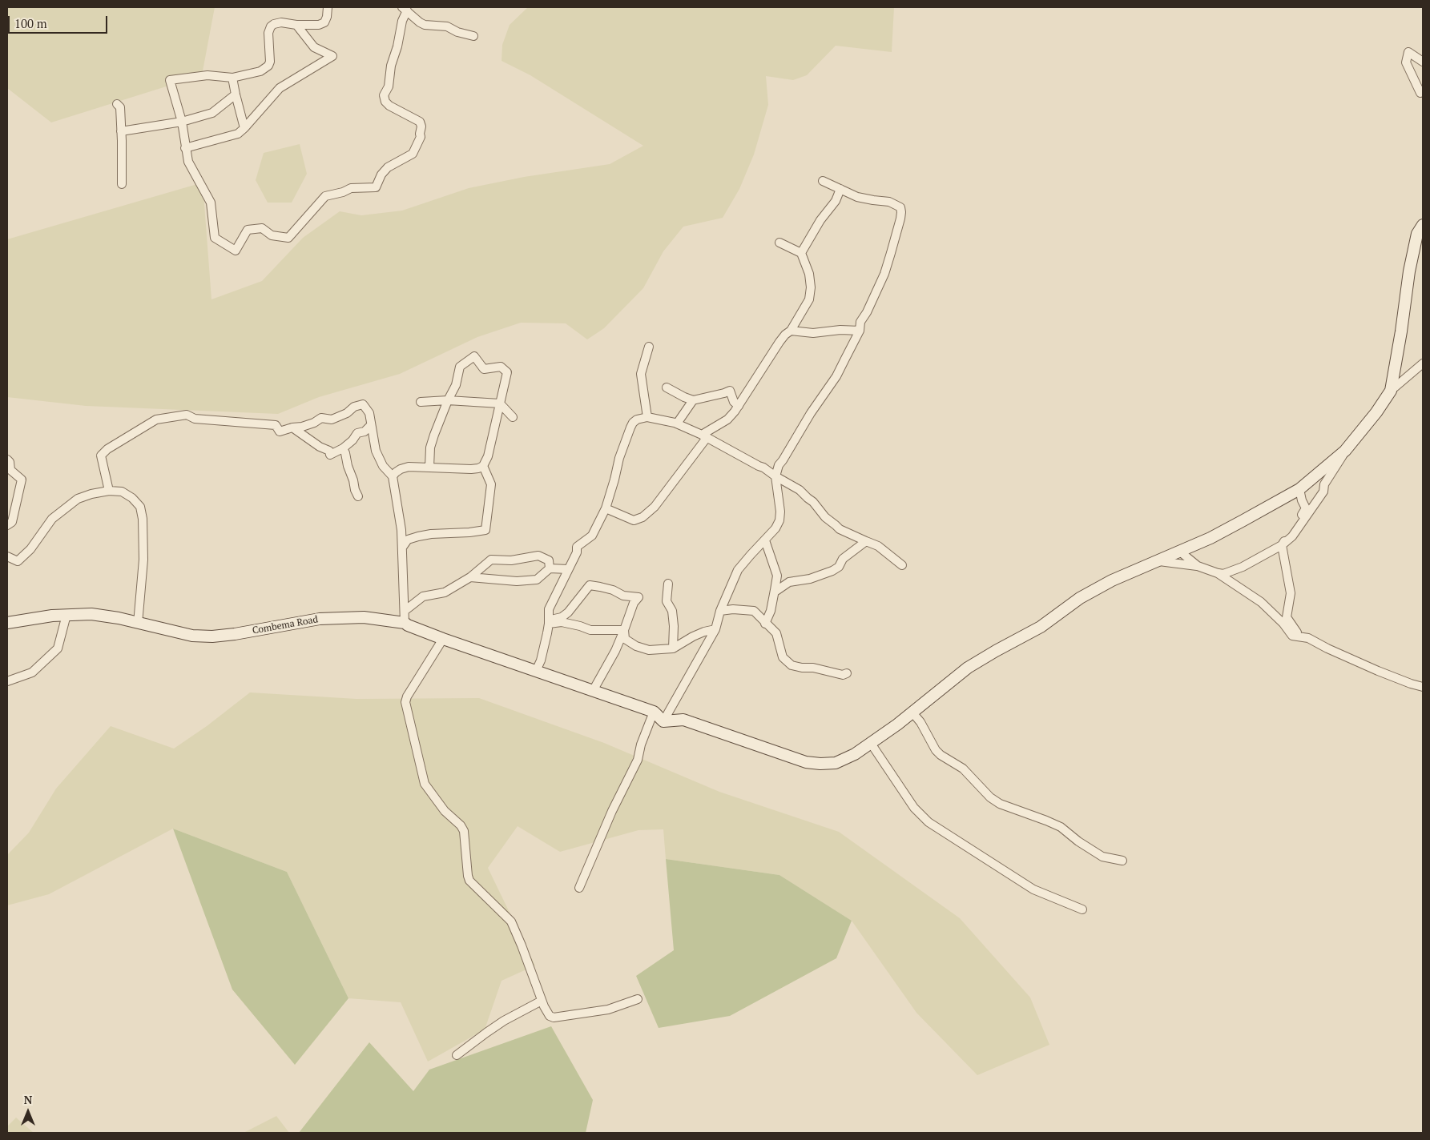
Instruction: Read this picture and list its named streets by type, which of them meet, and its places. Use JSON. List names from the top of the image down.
{
  "streets": {
    "street": ["Combema Road"]
  },
  "scale_bar": "100 m",
  "north": "top"
}
